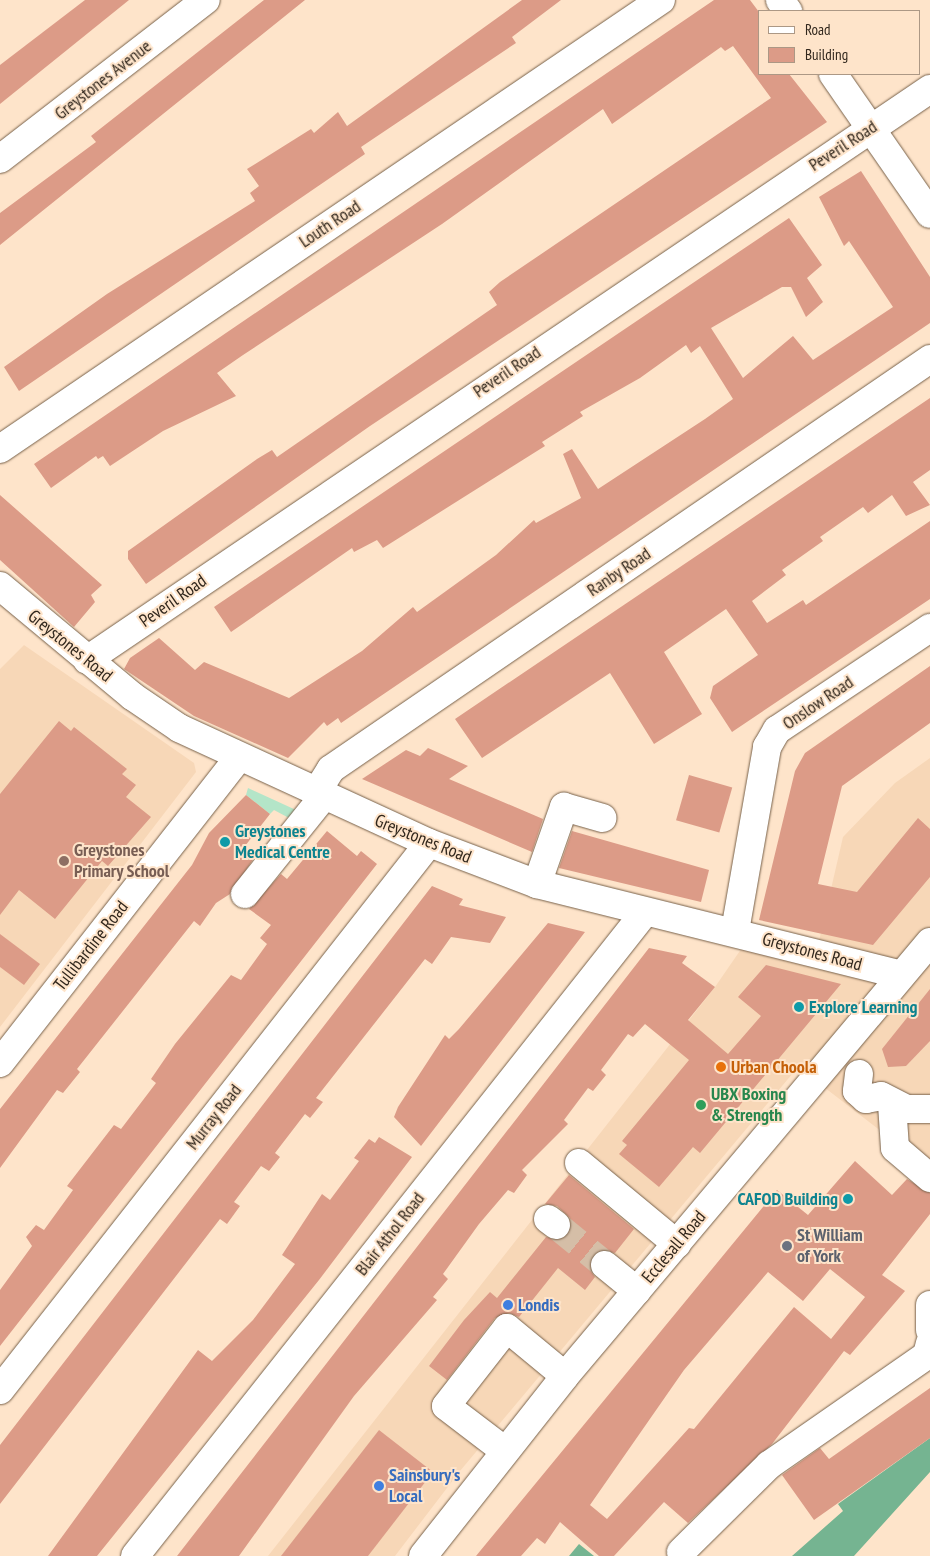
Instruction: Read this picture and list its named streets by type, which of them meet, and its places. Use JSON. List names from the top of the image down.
{
  "streets": {
    "street": [
      "Greystones Avenue",
      "Peveril Road",
      "Louth Road",
      "Ranby Road",
      "Greystones Road",
      "Onslow Road",
      "Tullibardine Road",
      "Murray Road",
      "Blair Athol Road",
      "Ecclesall Road"
    ]
  },
  "crossings": [
    ["Peveril Road", "Greystones Road"],
    ["Ranby Road", "Greystones Road"],
    ["Greystones Road", "Onslow Road"],
    ["Greystones Road", "Tullibardine Road"],
    ["Greystones Road", "Murray Road"],
    ["Greystones Road", "Blair Athol Road"],
    ["Greystones Road", "Ecclesall Road"]
  ],
  "places": [
    "Greystones Medical Centre",
    "Greystones Primary School",
    "Explore Learning",
    "Urban Choola",
    "UBX Boxing & Strength",
    "CAFOD Building",
    "St William of York",
    "Londis",
    "Sainsbury's Local"
  ],
  "legend": ["Road", "Building"]
}
